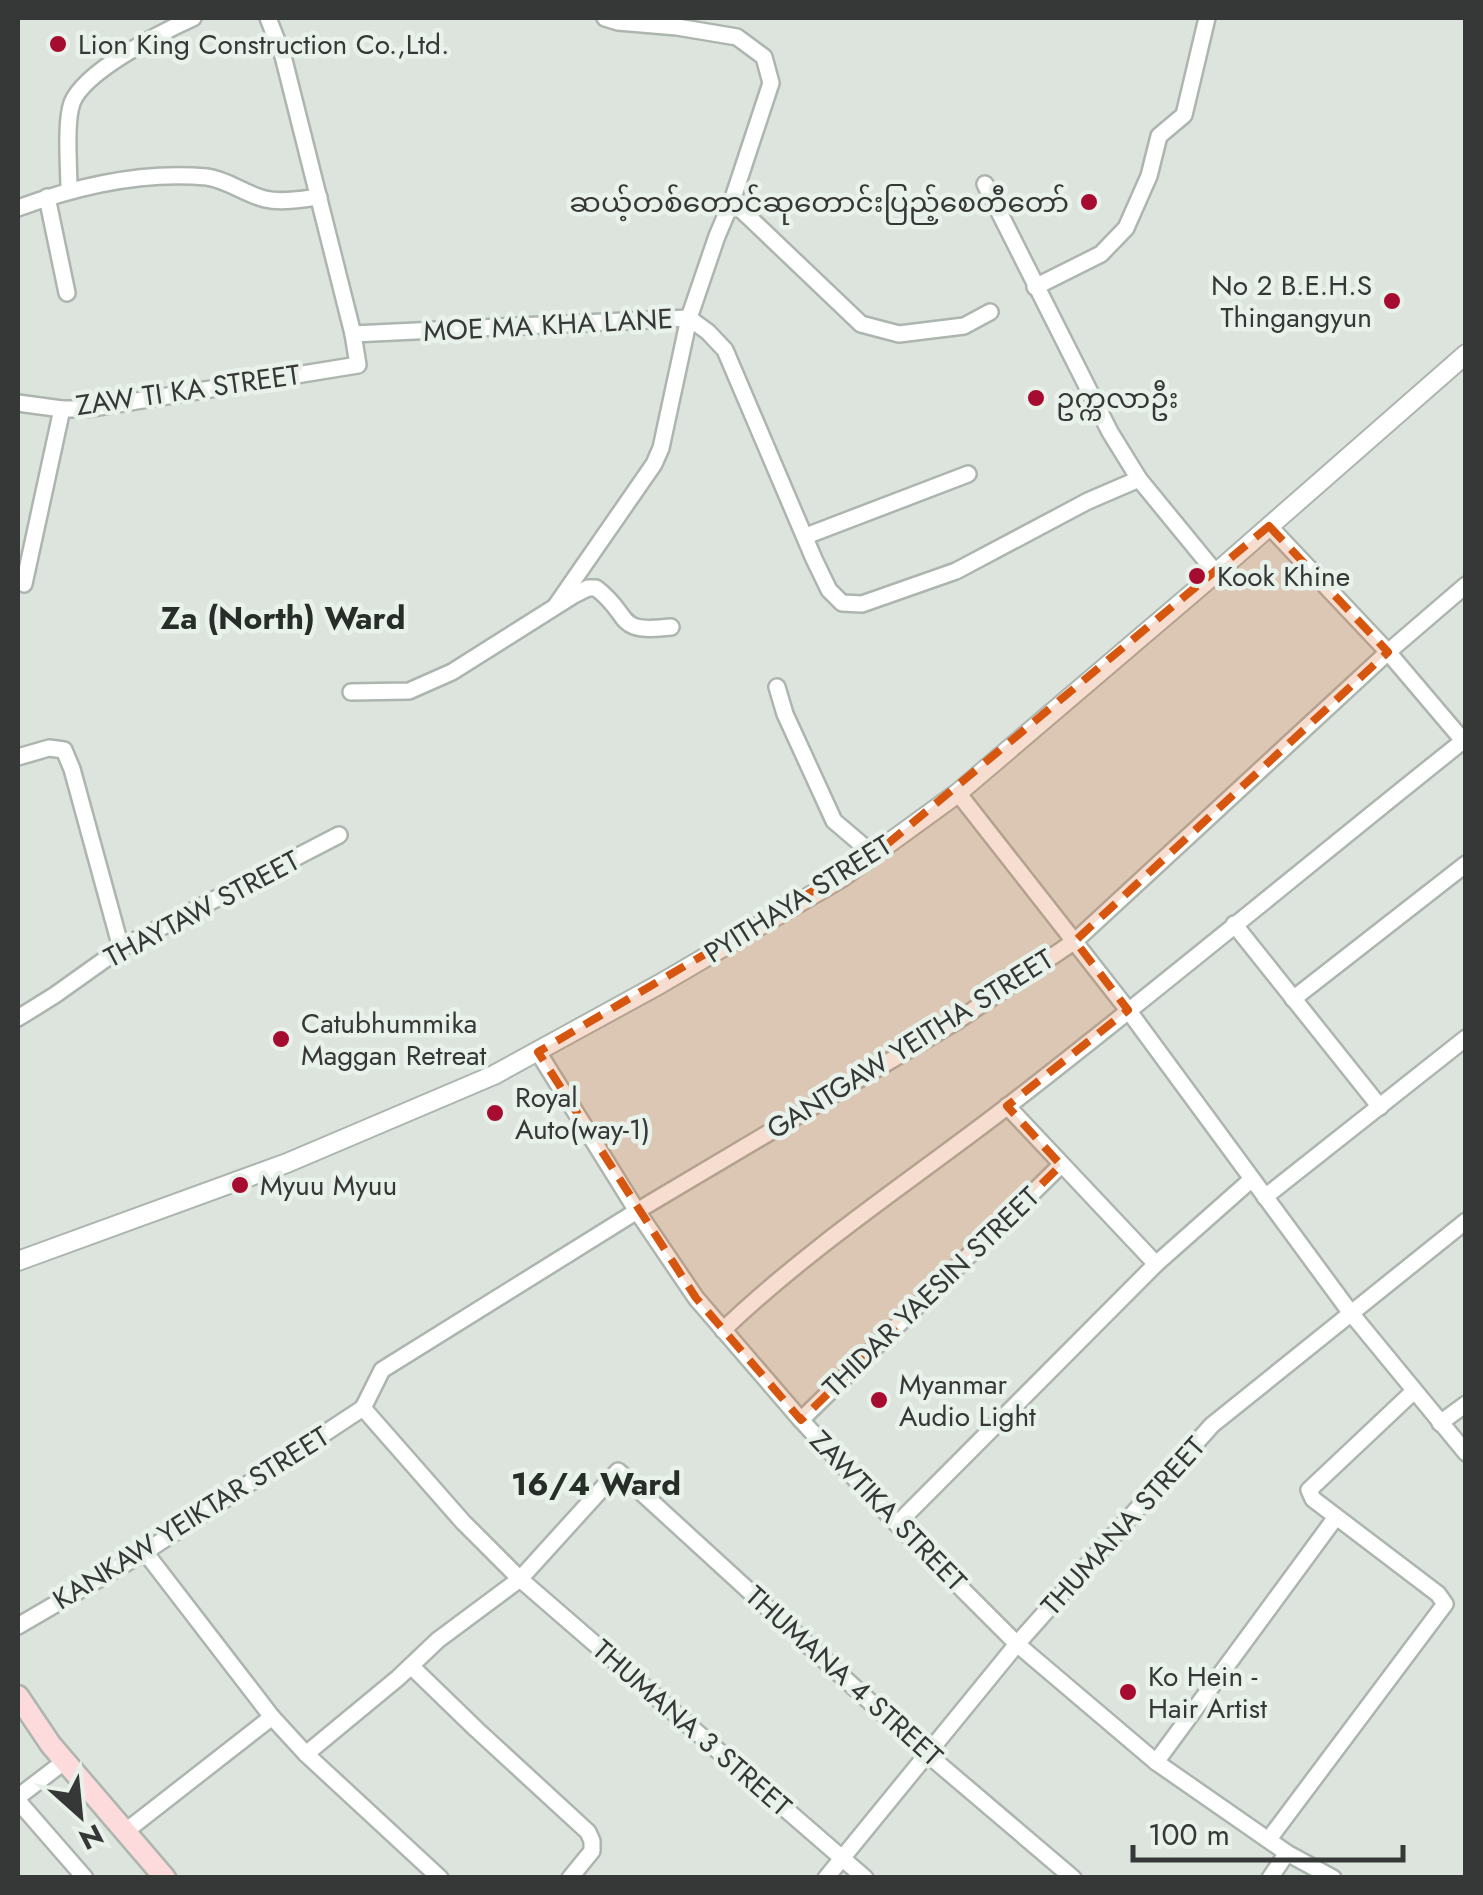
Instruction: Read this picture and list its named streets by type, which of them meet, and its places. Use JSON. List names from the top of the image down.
{
  "streets": {
    "street": [
      "MOE MA KHA LANE",
      "ZAW TI KA STREET",
      "PYITHAYA STREET",
      "THAYTAW STREET",
      "GANTGAW YEITHA STREET",
      "THIDAR YAESIN STREET",
      "ZAWTIKA STREET",
      "KANKAW YEIKTAR STREET",
      "THUMANA STREET",
      "THUMANA 4 STREET",
      "THUMANA 3 STREET"
    ]
  },
  "crossings": [
    ["MOE MA KHA LANE", "ZAW TI KA STREET"],
    ["PYITHAYA STREET", "ZAWTIKA STREET"],
    ["GANTGAW YEITHA STREET", "ZAWTIKA STREET"],
    ["GANTGAW YEITHA STREET", "KANKAW YEIKTAR STREET"],
    ["GANTGAW YEITHA STREET", "THUMANA 3 STREET"],
    ["THIDAR YAESIN STREET", "ZAWTIKA STREET"],
    ["ZAWTIKA STREET", "THUMANA STREET"],
    ["KANKAW YEIKTAR STREET", "THUMANA 3 STREET"],
    ["THUMANA STREET", "THUMANA 4 STREET"],
    ["THUMANA STREET", "THUMANA 3 STREET"],
    ["THUMANA 4 STREET", "THUMANA 3 STREET"]
  ],
  "districts": ["Za (North) Ward", "16/4 Ward"],
  "places": [
    "Lion King Construction Co.,Ltd.",
    "ဆယ့်တစ်တောင်ဆုတောင်းပြည့်စေတီတော်",
    "No 2 B.E.H.S Thingangyun",
    "ဥက္ကလာဦး",
    "Kook Khine",
    "Catubhummika Maggan Retreat",
    "Royal Auto(way-1)",
    "Myuu Myuu",
    "Myanmar Audio Light",
    "Ko Hein - Hair Artist"
  ],
  "scale_bar": "100 m",
  "north": "bottom right"
}
